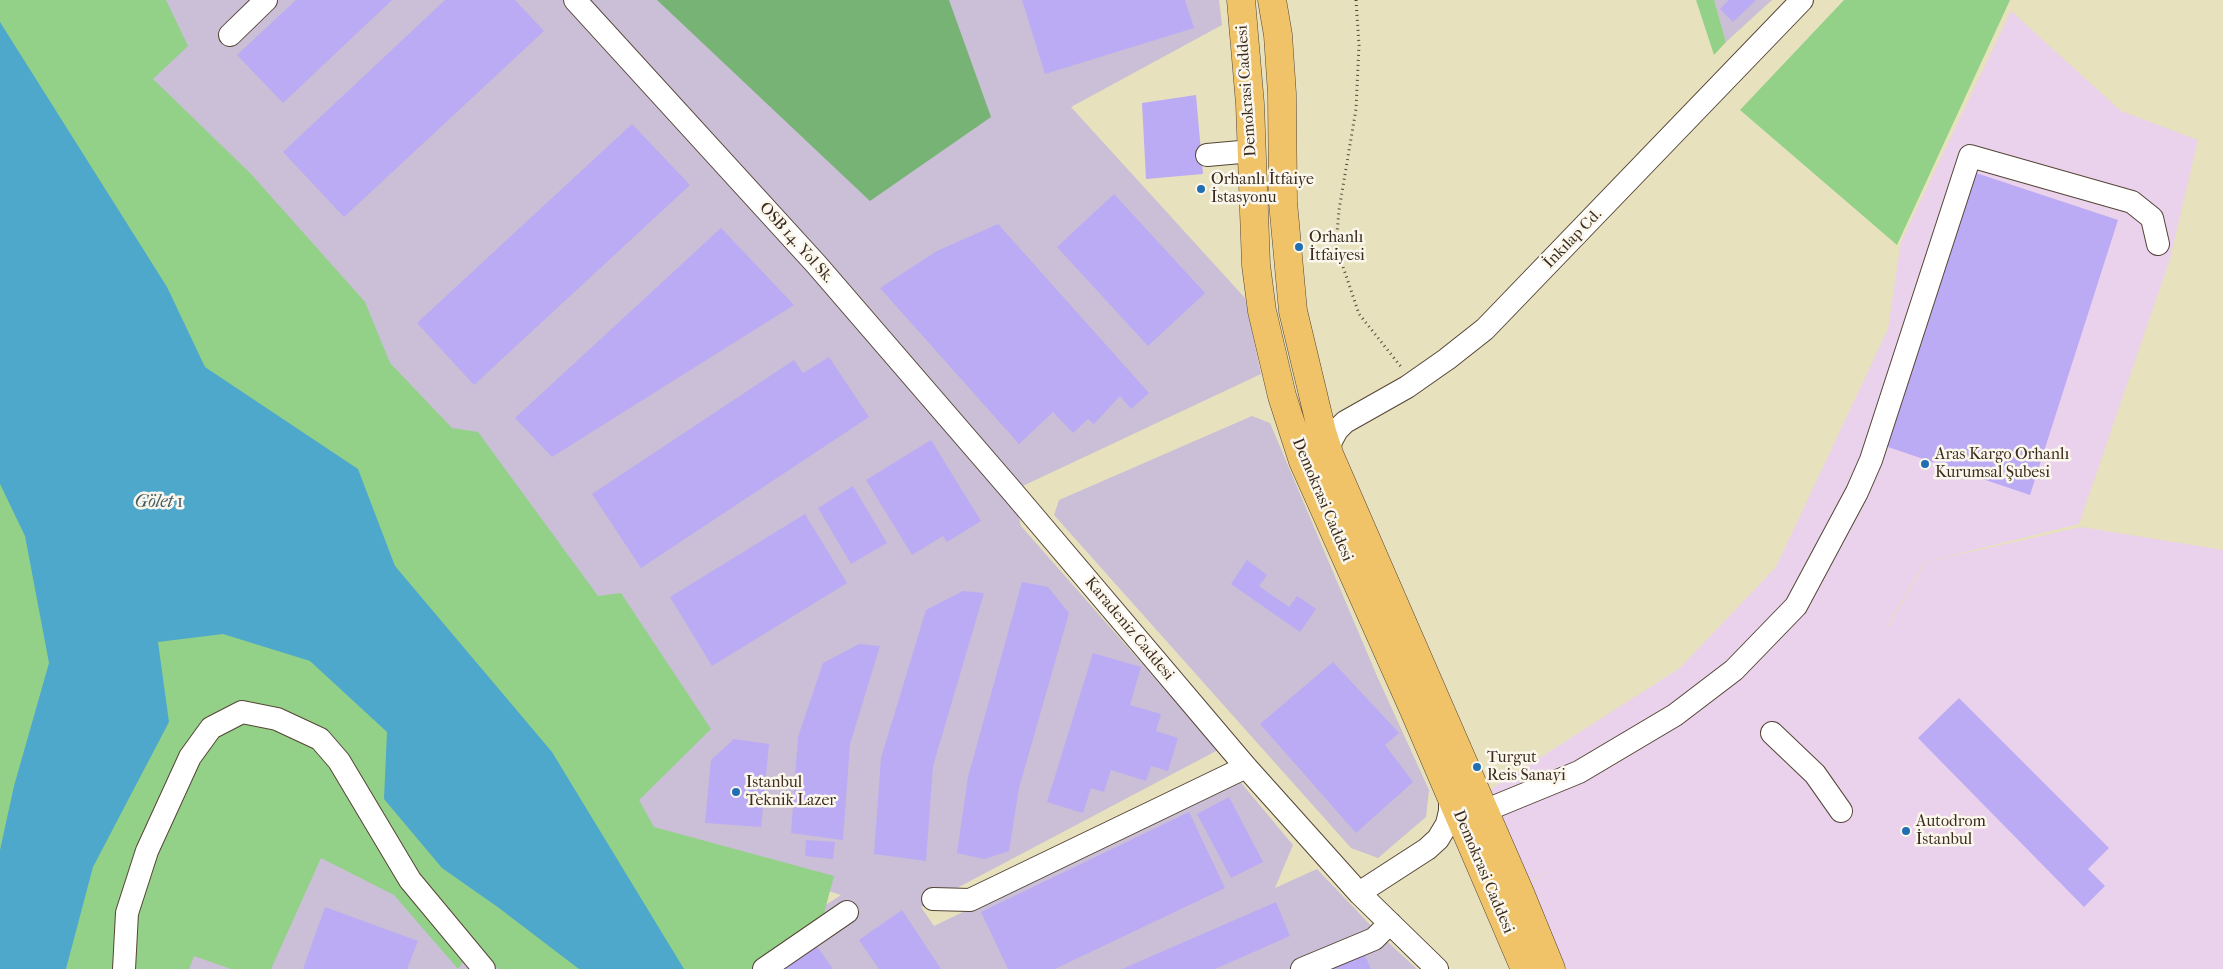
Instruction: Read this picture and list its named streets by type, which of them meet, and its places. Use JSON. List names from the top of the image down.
{
  "streets": {
    "main road": ["Demokrasi Caddesi"],
    "street": ["İnkılap Cd.", "OSB 14. Yol Sk.", "Karadeniz Caddesi"]
  },
  "crossings": [
    ["Demokrasi Caddesi", "İnkılap Cd."],
    ["OSB 14. Yol Sk.", "Karadeniz Caddesi"]
  ],
  "water": ["Gölet 1"],
  "places": [
    "Orhanlı İtfaiye İstasyonu",
    "Orhanlı İtfaiyesi",
    "Aras Kargo Orhanlı Kurumsal Şubesi",
    "Turgut Reis Sanayi",
    "Istanbul Teknik Lazer",
    "Autodrom İstanbul"
  ]
}
